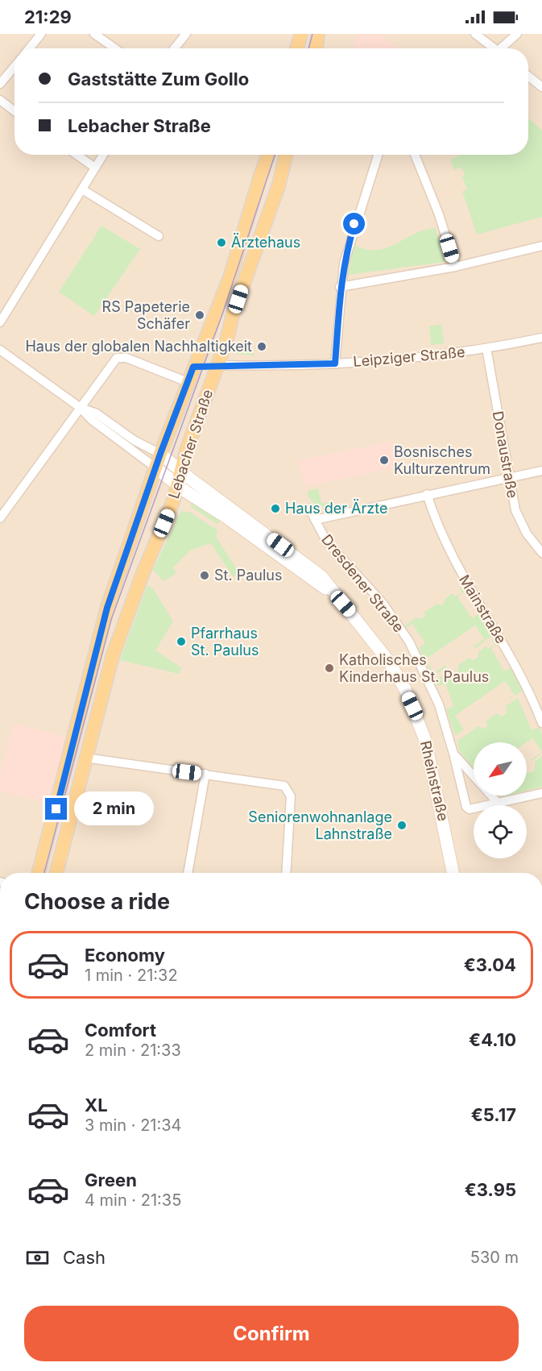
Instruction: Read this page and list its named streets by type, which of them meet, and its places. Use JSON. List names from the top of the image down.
{
  "streets": {
    "main road": ["Lebacher Straße"],
    "street": [
      "Leipziger Straße",
      "Donaustraße",
      "Dresdener Straße",
      "Mainstraße",
      "Rheinstraße"
    ]
  },
  "crossings": [
    ["Leipziger Straße", "Lebacher Straße"],
    ["Leipziger Straße", "Donaustraße"],
    ["Lebacher Straße", "Rheinstraße"],
    ["Donaustraße", "Dresdener Straße"],
    ["Dresdener Straße", "Mainstraße"]
  ],
  "places": [
    "Ärztehaus",
    "RS Papeterie Schäfer",
    "Haus der globalen Nachhaltigkeit",
    "Bosnisches Kulturzentrum",
    "Haus der Ärzte",
    "St. Paulus",
    "Pfarrhaus St. Paulus",
    "Katholisches Kinderhaus St. Paulus",
    "Seniorenwohnanlage Lahnstraße"
  ],
  "north": "bottom left",
  "page": {
    "status": "21:29",
    "banner": ["Gaststätte Zum Gollo", "Lebacher Straße"],
    "bubble": "2 min",
    "heading": "Choose a ride",
    "list": [
      {
        "name": "Economy",
        "note": "1 min · 21:32",
        "value": "€3.04"
      },
      {
        "name": "Comfort",
        "note": "2 min · 21:33",
        "value": "€4.10"
      },
      {
        "name": "XL",
        "note": "3 min · 21:34",
        "value": "€5.17"
      },
      {
        "name": "Green",
        "note": "4 min · 21:35",
        "value": "€3.95"
      }
    ],
    "pay": ["Cash", "530 m"],
    "buttons": "Confirm"
  }
}
